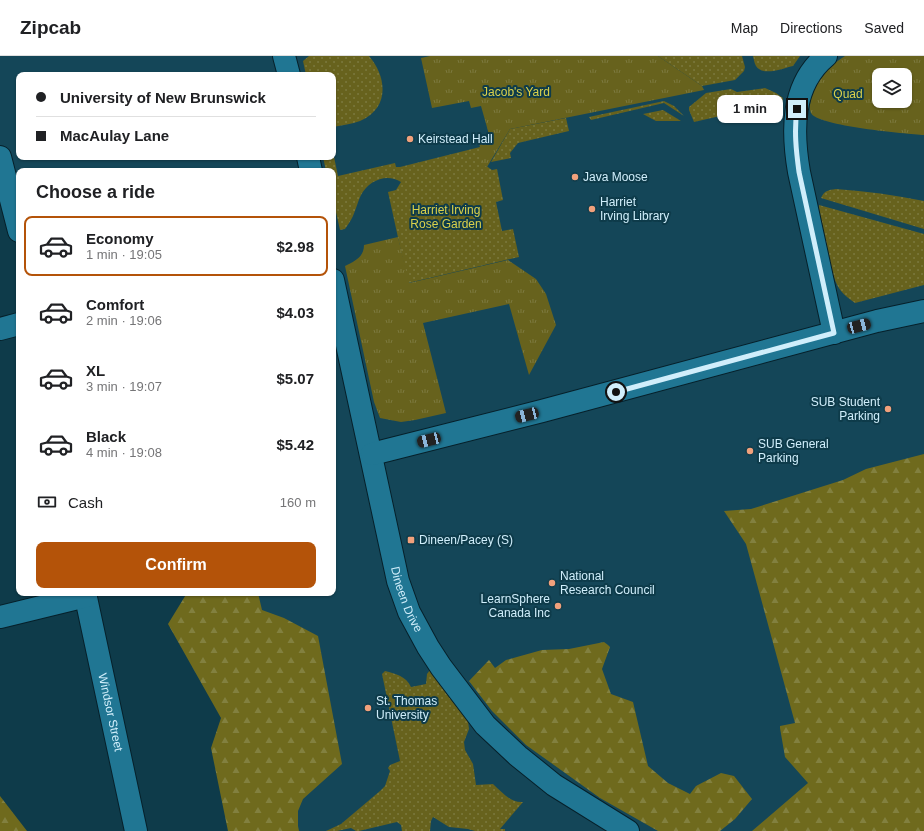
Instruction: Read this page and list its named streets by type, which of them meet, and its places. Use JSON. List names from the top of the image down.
{
  "streets": {
    "street": ["Dineen Drive", "Windsor Street"]
  },
  "parks": ["Jacob's Yard", "Quad", "Harriet Irving Rose Garden"],
  "places": {
    "other": [
      "Keirstead Hall",
      "Java Moose",
      "Harriet Irving Library",
      "SUB Student Parking",
      "SUB General Parking",
      "National Research Council",
      "LearnSphere Canada Inc",
      "St. Thomas University"
    ],
    "transit": ["Dineen/Pacey (S)"]
  },
  "page": {
    "header": "Zipcab",
    "nav": ["Map", "Directions", "Saved"],
    "banner": ["University of New Brunswick", "MacAulay Lane"],
    "bubble": "1 min",
    "heading": "Choose a ride",
    "list": [
      {
        "name": "Economy",
        "note": "1 min · 19:05",
        "value": "$2.98"
      },
      {
        "name": "Comfort",
        "note": "2 min · 19:06",
        "value": "$4.03"
      },
      {
        "name": "XL",
        "note": "3 min · 19:07",
        "value": "$5.07"
      },
      {
        "name": "Black",
        "note": "4 min · 19:08",
        "value": "$5.42"
      }
    ],
    "pay": ["Cash", "160 m"],
    "buttons": "Confirm"
  }
}
